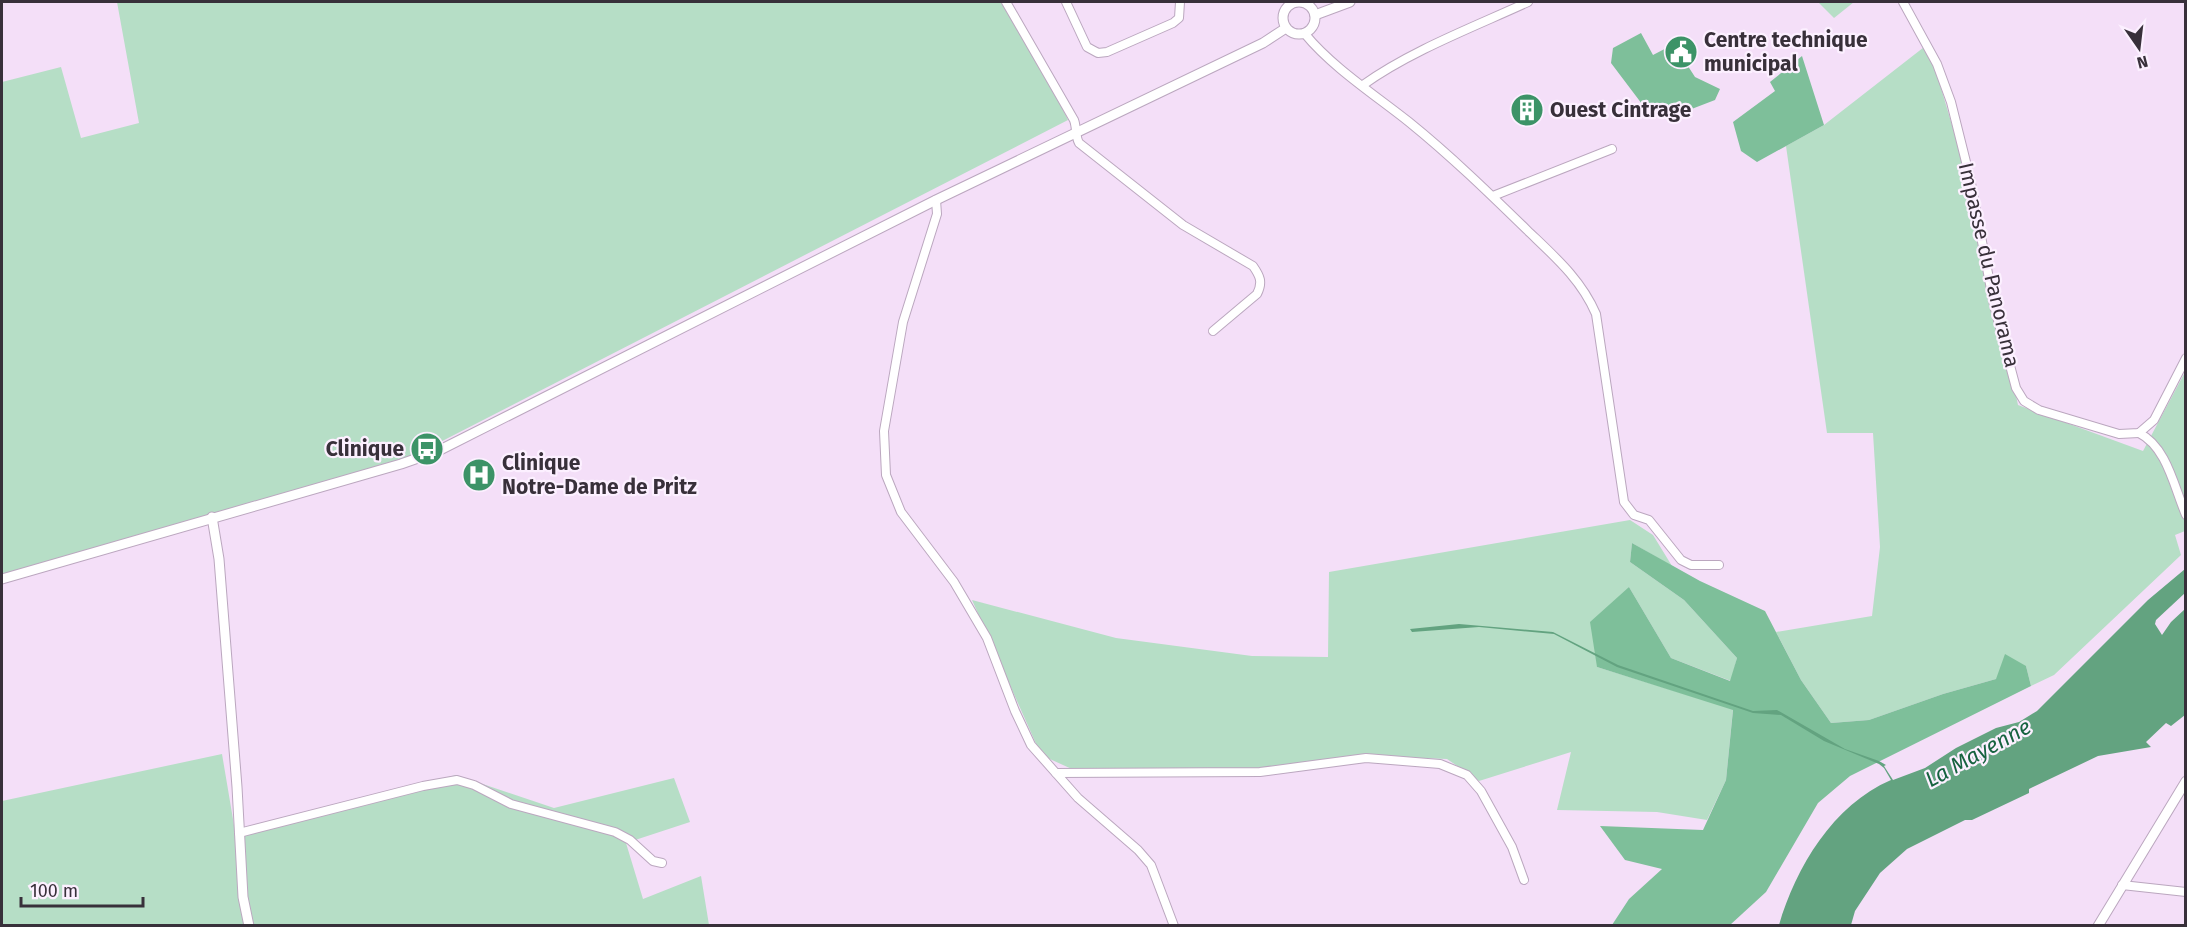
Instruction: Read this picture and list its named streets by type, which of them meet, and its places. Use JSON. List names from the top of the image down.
{
  "streets": {
    "street": ["Impasse du Panorama"]
  },
  "water": ["La Mayenne"],
  "places": {
    "public building": ["Centre technique municipal"],
    "building": ["Ouest Cintrage"],
    "bus stop": ["Clinique"],
    "hospital": ["Clinique Notre-Dame de Pritz"]
  },
  "scale_bar": "100 m",
  "north": "bottom"
}
